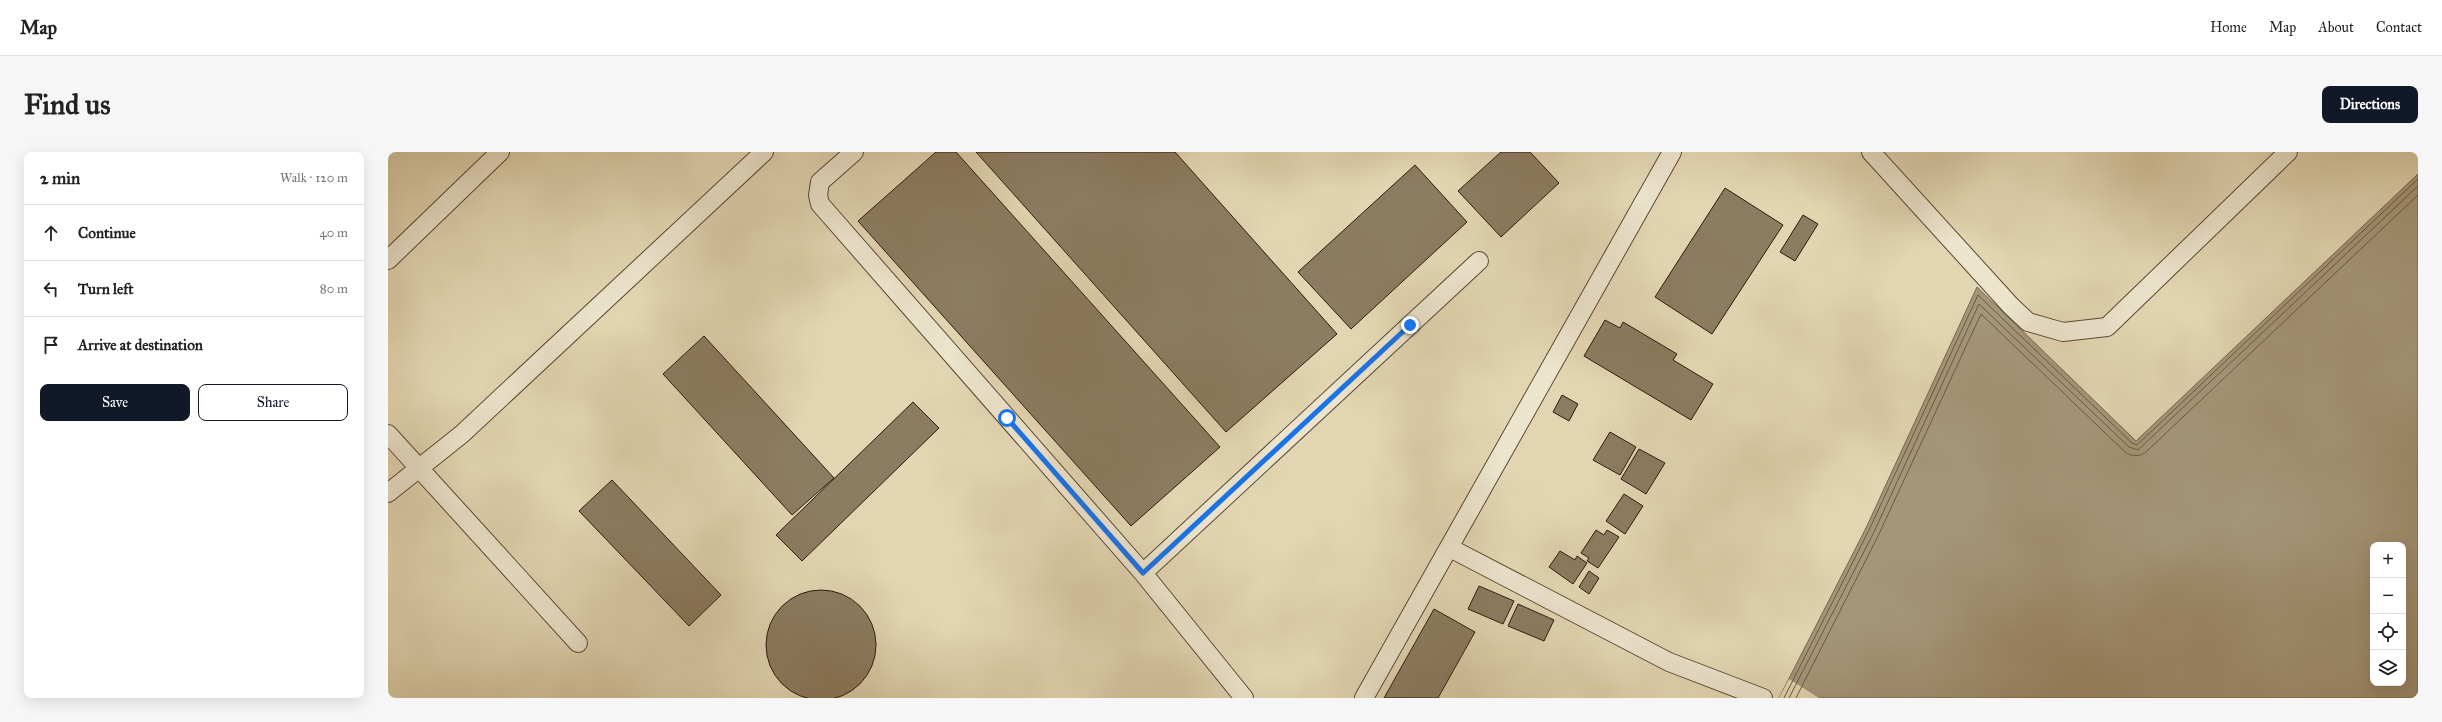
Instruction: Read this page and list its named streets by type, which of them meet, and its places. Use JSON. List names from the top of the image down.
{
  "page": {
    "header": "Map",
    "nav": [
      "Home",
      "Map",
      "About",
      "Contact"
    ],
    "buttons": [
      "Directions",
      ["Save", "Share"]
    ],
    "title": "Find us",
    "heading": ["2 min", "Walk · 120 m"],
    "list": [
      ["Continue", "40 m"],
      ["Turn left", "80 m"],
      "Arrive at destination"
    ],
    "map_buttons": ["+", "−"]
  }
}
